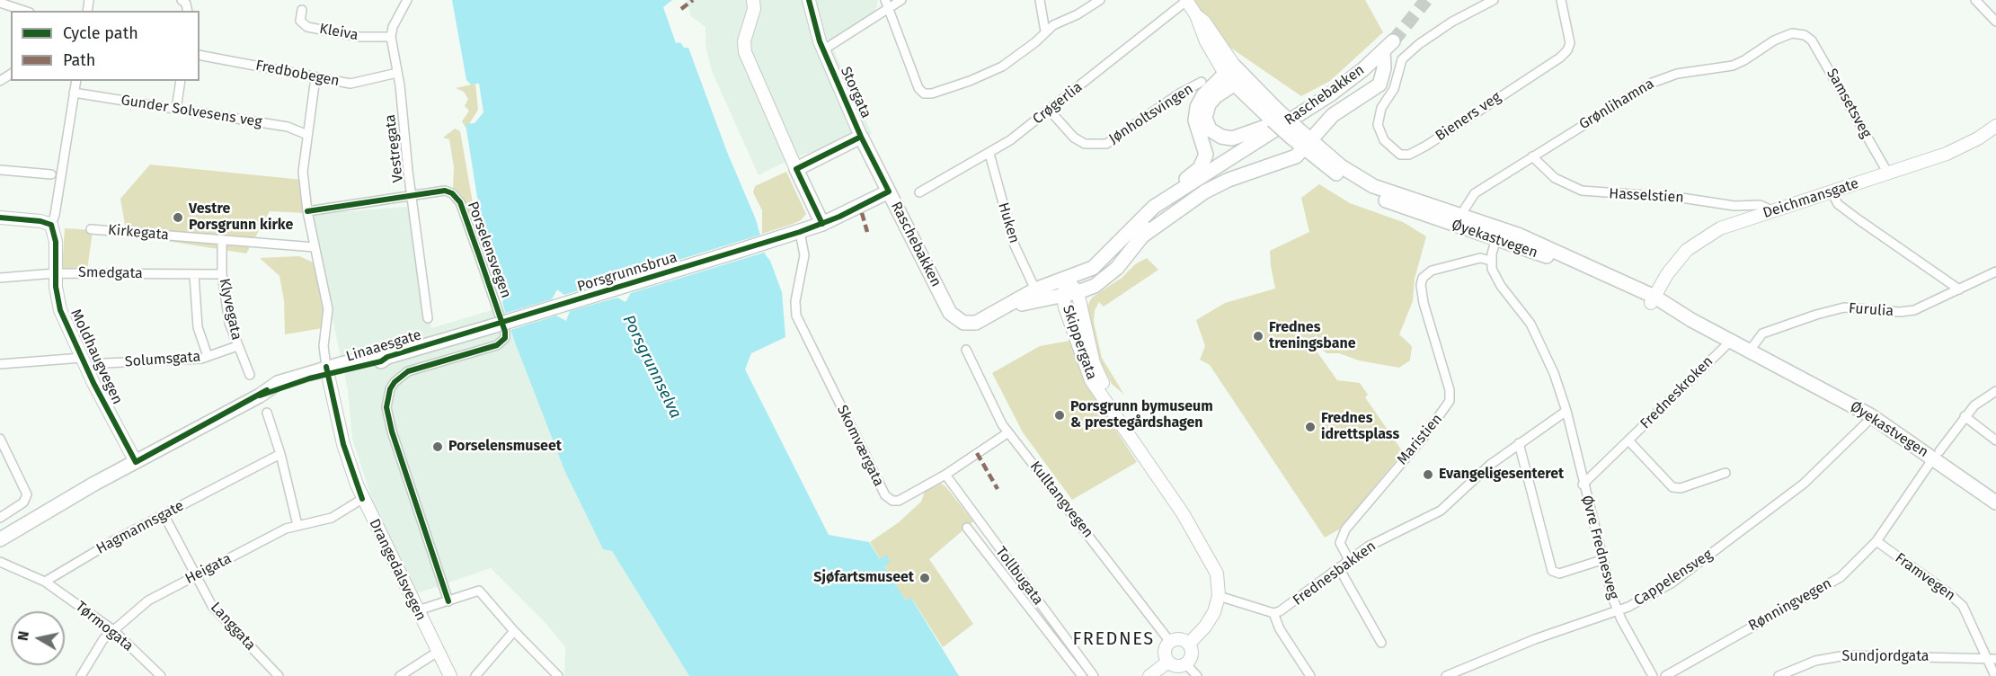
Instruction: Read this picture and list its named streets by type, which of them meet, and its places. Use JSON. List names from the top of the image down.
{
  "streets": {
    "main road": [
      "Storgata",
      "Raschebakken",
      "Øyekastvegen",
      "Porsgrunnsbrua",
      "Linaaesgate"
    ],
    "street": [
      "Kleiva",
      "Fredbobegen",
      "Crøgerlia",
      "Samsetsveg",
      "Grønlihamna",
      "Gunder Solvesens veg",
      "Jønholtsvingen",
      "Bieners veg",
      "Vestregata",
      "Hasselstien",
      "Deichmansgate",
      "Huken",
      "Kirkegata",
      "Porselensvegen",
      "Smedgata",
      "Klyvegata",
      "Furulia",
      "Skippergata",
      "Moldhaugvegen",
      "Solumsgata",
      "Fredneskroken",
      "Maristien",
      "Skomværgata",
      "Kulltangvegen",
      "Hagmannsgate",
      "Øvre Frednesveg",
      "Heigata",
      "Drangedalsvegen",
      "Frednesbakken",
      "Tollbugata",
      "Framvegen",
      "Cappelensveg",
      "Rønningvegen",
      "Tørmogata",
      "Langgata",
      "Sundjordgata"
    ]
  },
  "crossings": [
    ["Kleiva", "Vestregata"],
    ["Fredbobegen", "Vestregata"],
    ["Storgata", "Raschebakken"],
    ["Raschebakken", "Huken"],
    ["Raschebakken", "Skippergata"],
    ["Crøgerlia", "Jønholtsvingen"],
    ["Crøgerlia", "Huken"],
    ["Samsetsveg", "Grønlihamna"],
    ["Samsetsveg", "Deichmansgate"],
    ["Grønlihamna", "Hasselstien"],
    ["Grønlihamna", "Øyekastvegen"],
    ["Gunder Solvesens veg", "Moldhaugvegen"],
    ["Vestregata", "Porselensvegen"],
    ["Hasselstien", "Deichmansgate"],
    ["Deichmansgate", "Øyekastvegen"],
    ["Kirkegata", "Klyvegata"],
    ["Øyekastvegen", "Furulia"],
    ["Øyekastvegen", "Rønningvegen"],
    ["Porsgrunnsbrua", "Linaaesgate"],
    ["Porsgrunnsbrua", "Skomværgata"],
    ["Smedgata", "Klyvegata"],
    ["Smedgata", "Moldhaugvegen"],
    ["Klyvegata", "Solumsgata"],
    ["Skippergata", "Kulltangvegen"],
    ["Linaaesgate", "Moldhaugvegen"],
    ["Linaaesgate", "Drangedalsvegen"],
    ["Moldhaugvegen", "Solumsgata"],
    ["Fredneskroken", "Øvre Frednesveg"],
    ["Maristien", "Frednesbakken"],
    ["Skomværgata", "Kulltangvegen"],
    ["Skomværgata", "Tollbugata"],
    ["Hagmannsgate", "Tørmogata"],
    ["Hagmannsgate", "Langgata"],
    ["Øvre Frednesveg", "Frednesbakken"],
    ["Øvre Frednesveg", "Cappelensveg"],
    ["Heigata", "Drangedalsvegen"],
    ["Heigata", "Tørmogata"],
    ["Heigata", "Langgata"],
    ["Framvegen", "Rønningvegen"],
    ["Framvegen", "Sundjordgata"]
  ],
  "districts": ["FREDNES"],
  "water": ["Porsgrunnselva"],
  "places": [
    "Vestre Porsgrunn kirke",
    "Frednes treningsbane",
    "Porsgrunn bymuseum & prestegårdshagen",
    "Frednes idrettsplass",
    "Porselensmuseet",
    "Evangeligesenteret",
    "Sjøfartsmuseet"
  ],
  "legend": ["Cycle path", "Path"],
  "north": "left"
}
